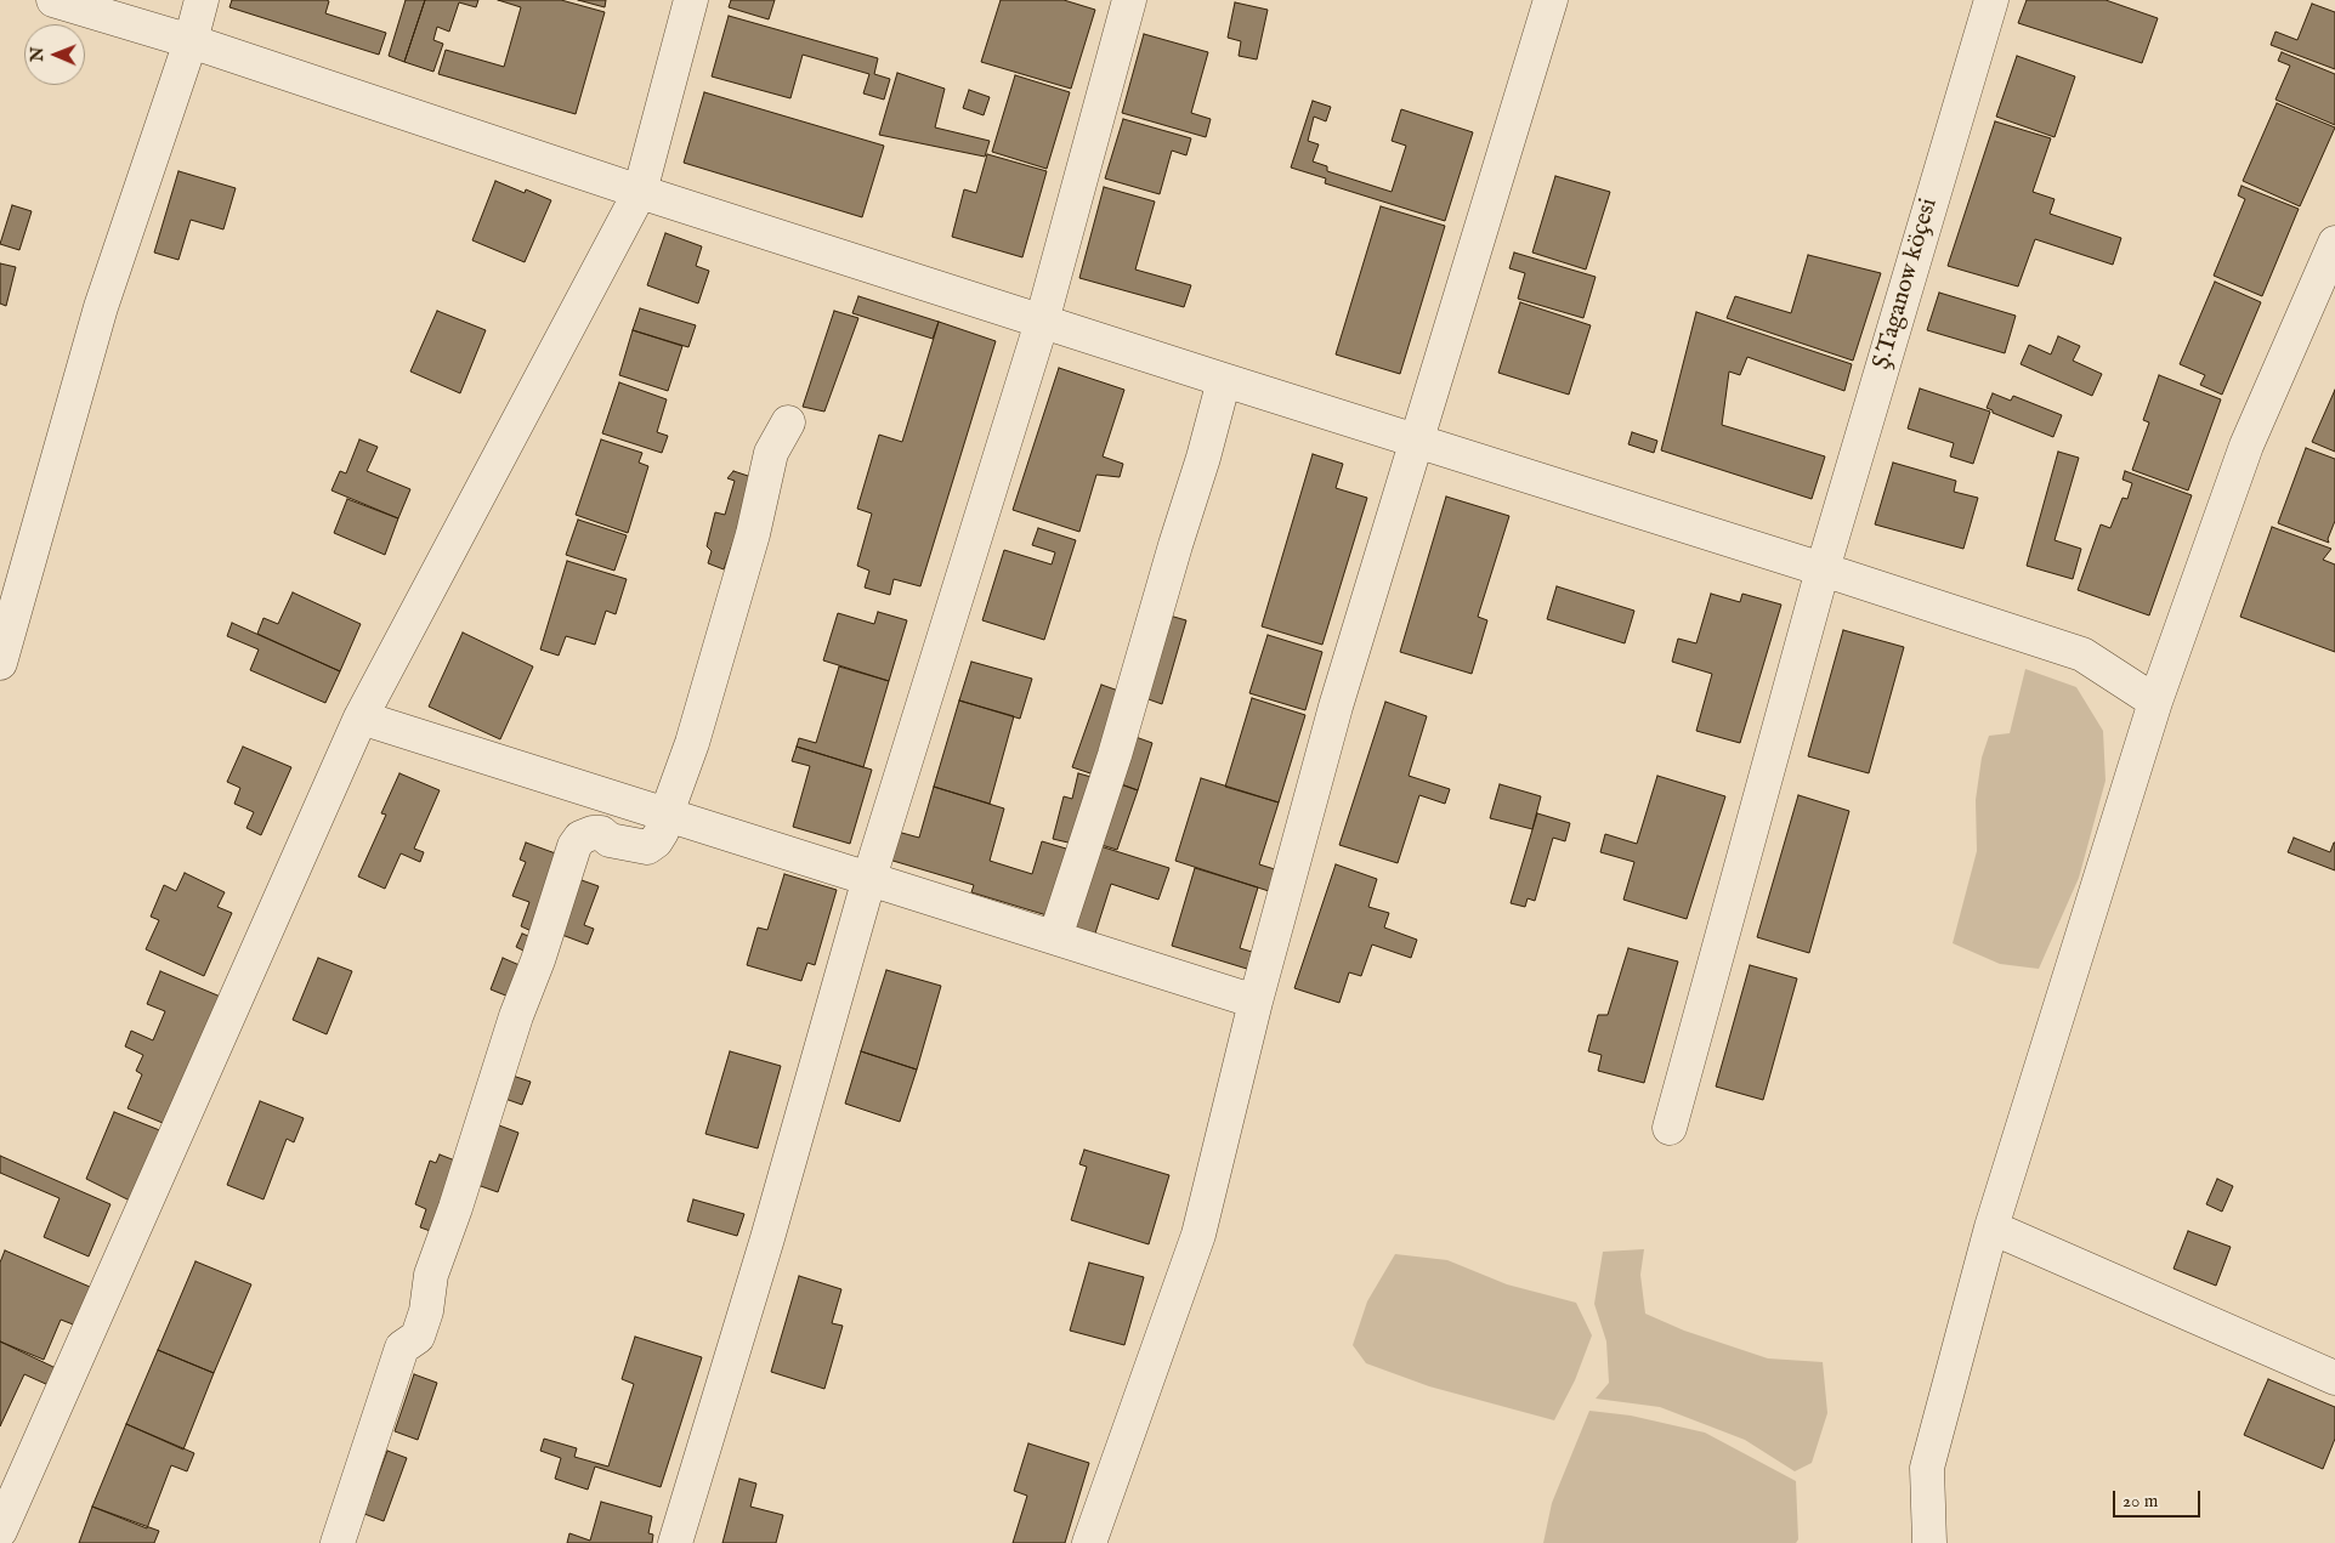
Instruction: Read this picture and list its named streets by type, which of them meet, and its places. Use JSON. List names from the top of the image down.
{
  "streets": {
    "street": ["Ş.Taganow köçesi"]
  },
  "scale_bar": "20 m",
  "north": "left"
}
